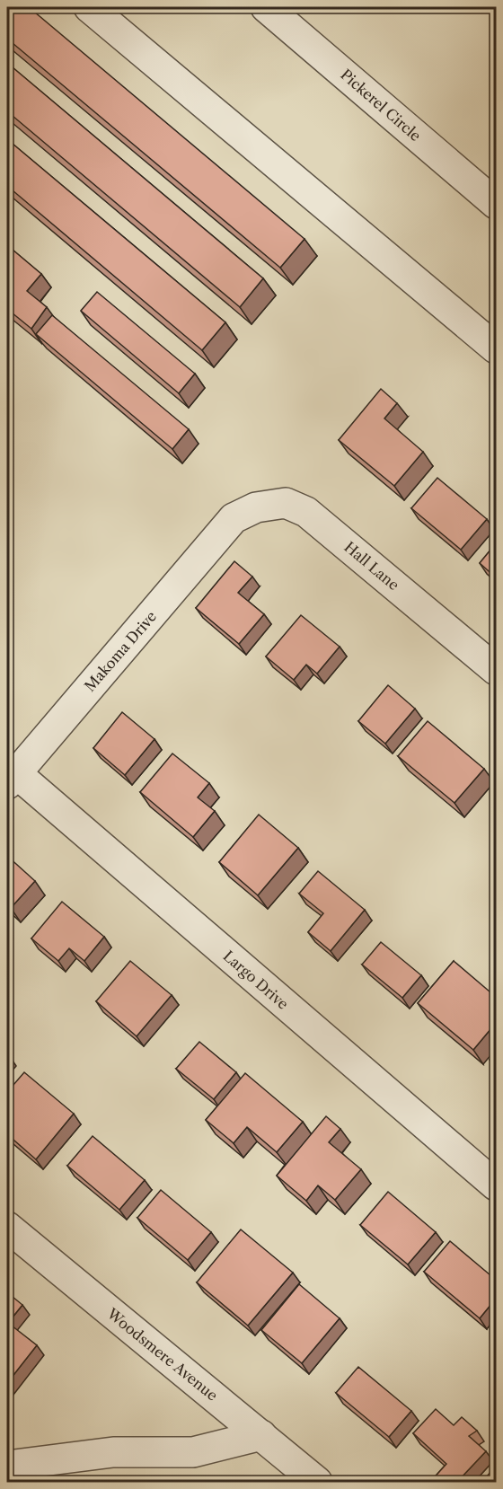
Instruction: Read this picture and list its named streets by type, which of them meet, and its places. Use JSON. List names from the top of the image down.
{
  "streets": {
    "street": [
      "Pickerel Circle",
      "Hall Lane",
      "Makoma Drive",
      "Largo Drive",
      "Woodsmere Avenue"
    ]
  },
  "crossings": [
    ["Hall Lane", "Makoma Drive"],
    ["Makoma Drive", "Largo Drive"]
  ]
}
